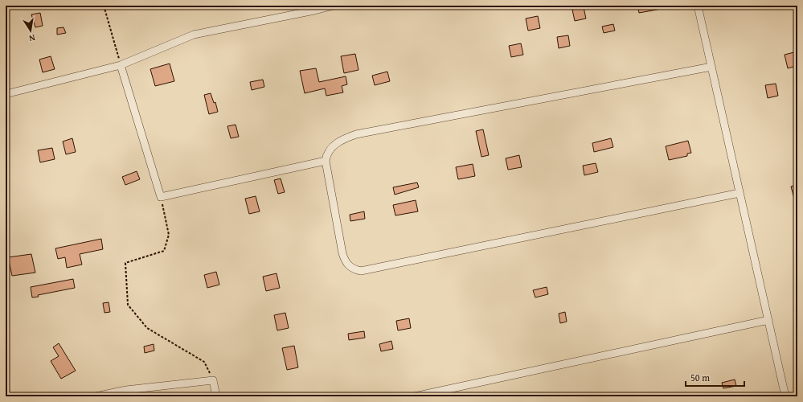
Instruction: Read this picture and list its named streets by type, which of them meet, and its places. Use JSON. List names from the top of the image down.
{
  "scale_bar": "50 m",
  "north": "bottom"
}
